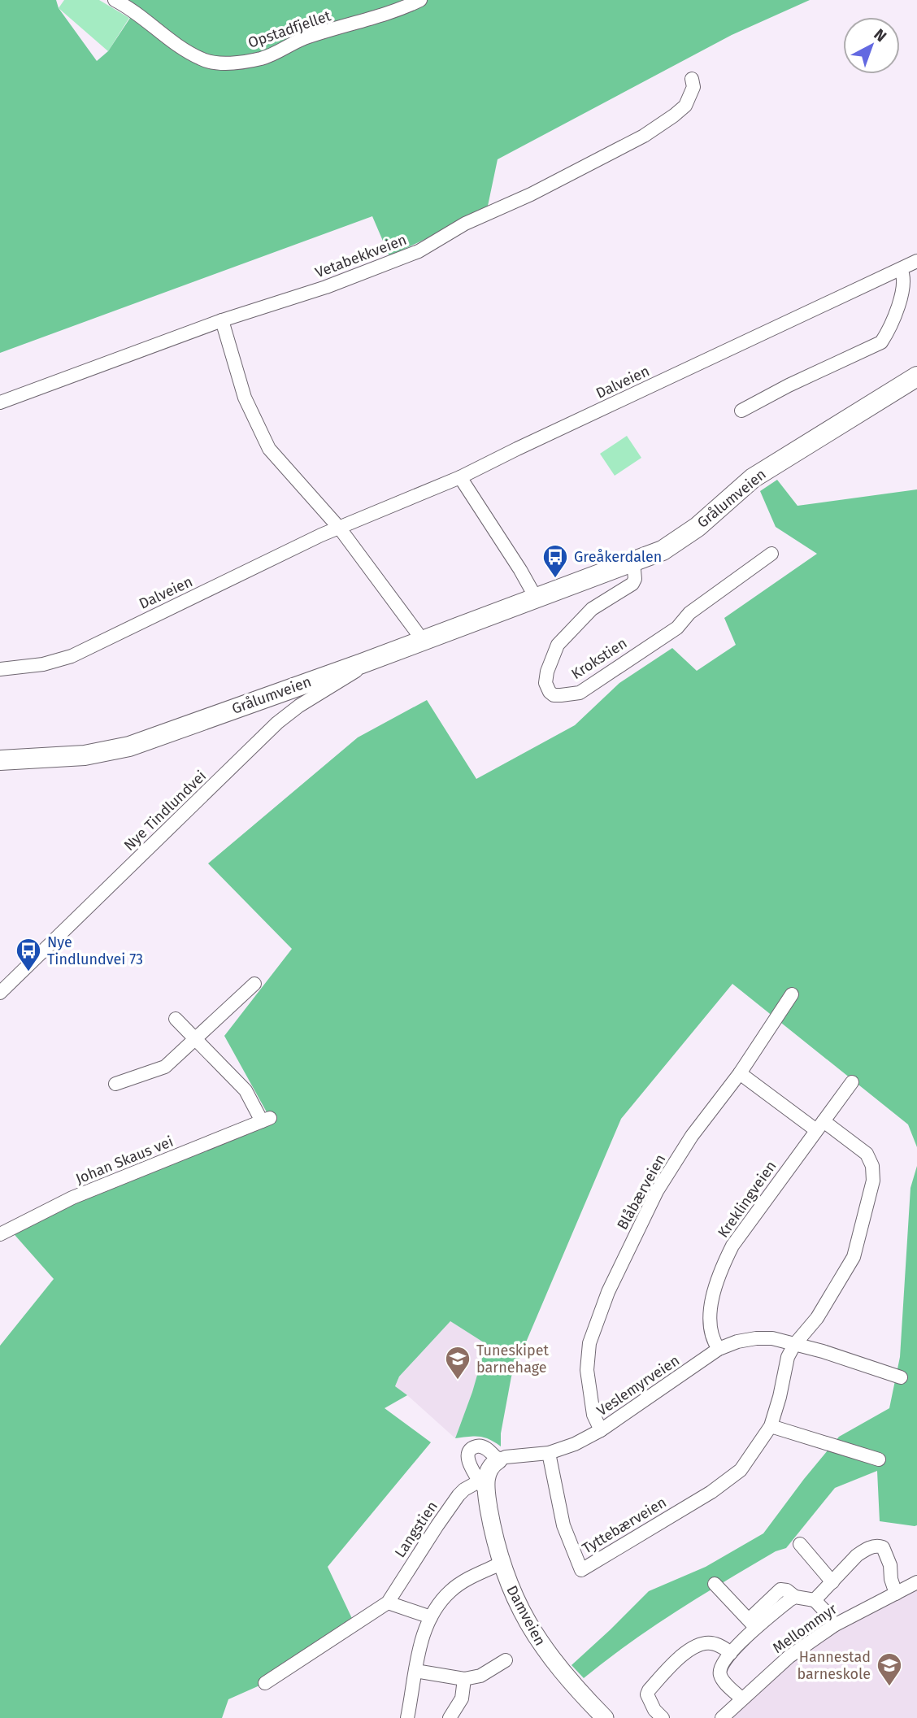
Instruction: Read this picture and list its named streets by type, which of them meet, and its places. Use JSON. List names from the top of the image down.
{
  "streets": {
    "main road": ["Grålumveien"],
    "street": [
      "Opstadfjellet",
      "Vetabekkveien",
      "Dalveien",
      "Krokstien",
      "Nye Tindlundvei",
      "Johan Skaus vei",
      "Blåbærveien",
      "Kreklingveien",
      "Veslemyrveien",
      "Tyttebærveien",
      "Langstien",
      "Damveien",
      "Mellommyr"
    ]
  },
  "crossings": [
    ["Grålumveien", "Krokstien"],
    ["Grålumveien", "Nye Tindlundvei"],
    ["Blåbærveien", "Veslemyrveien"],
    ["Blåbærveien", "Tyttebærveien"],
    ["Kreklingveien", "Veslemyrveien"],
    ["Kreklingveien", "Tyttebærveien"],
    ["Veslemyrveien", "Tyttebærveien"],
    ["Veslemyrveien", "Damveien"],
    ["Langstien", "Damveien"]
  ],
  "places": {
    "bus stop": ["Greåkerdalen", "Nye Tindlundvei 73"],
    "school or university": ["Tuneskipet barnehage", "Hannestad barneskole"]
  },
  "north": "top right"
}
